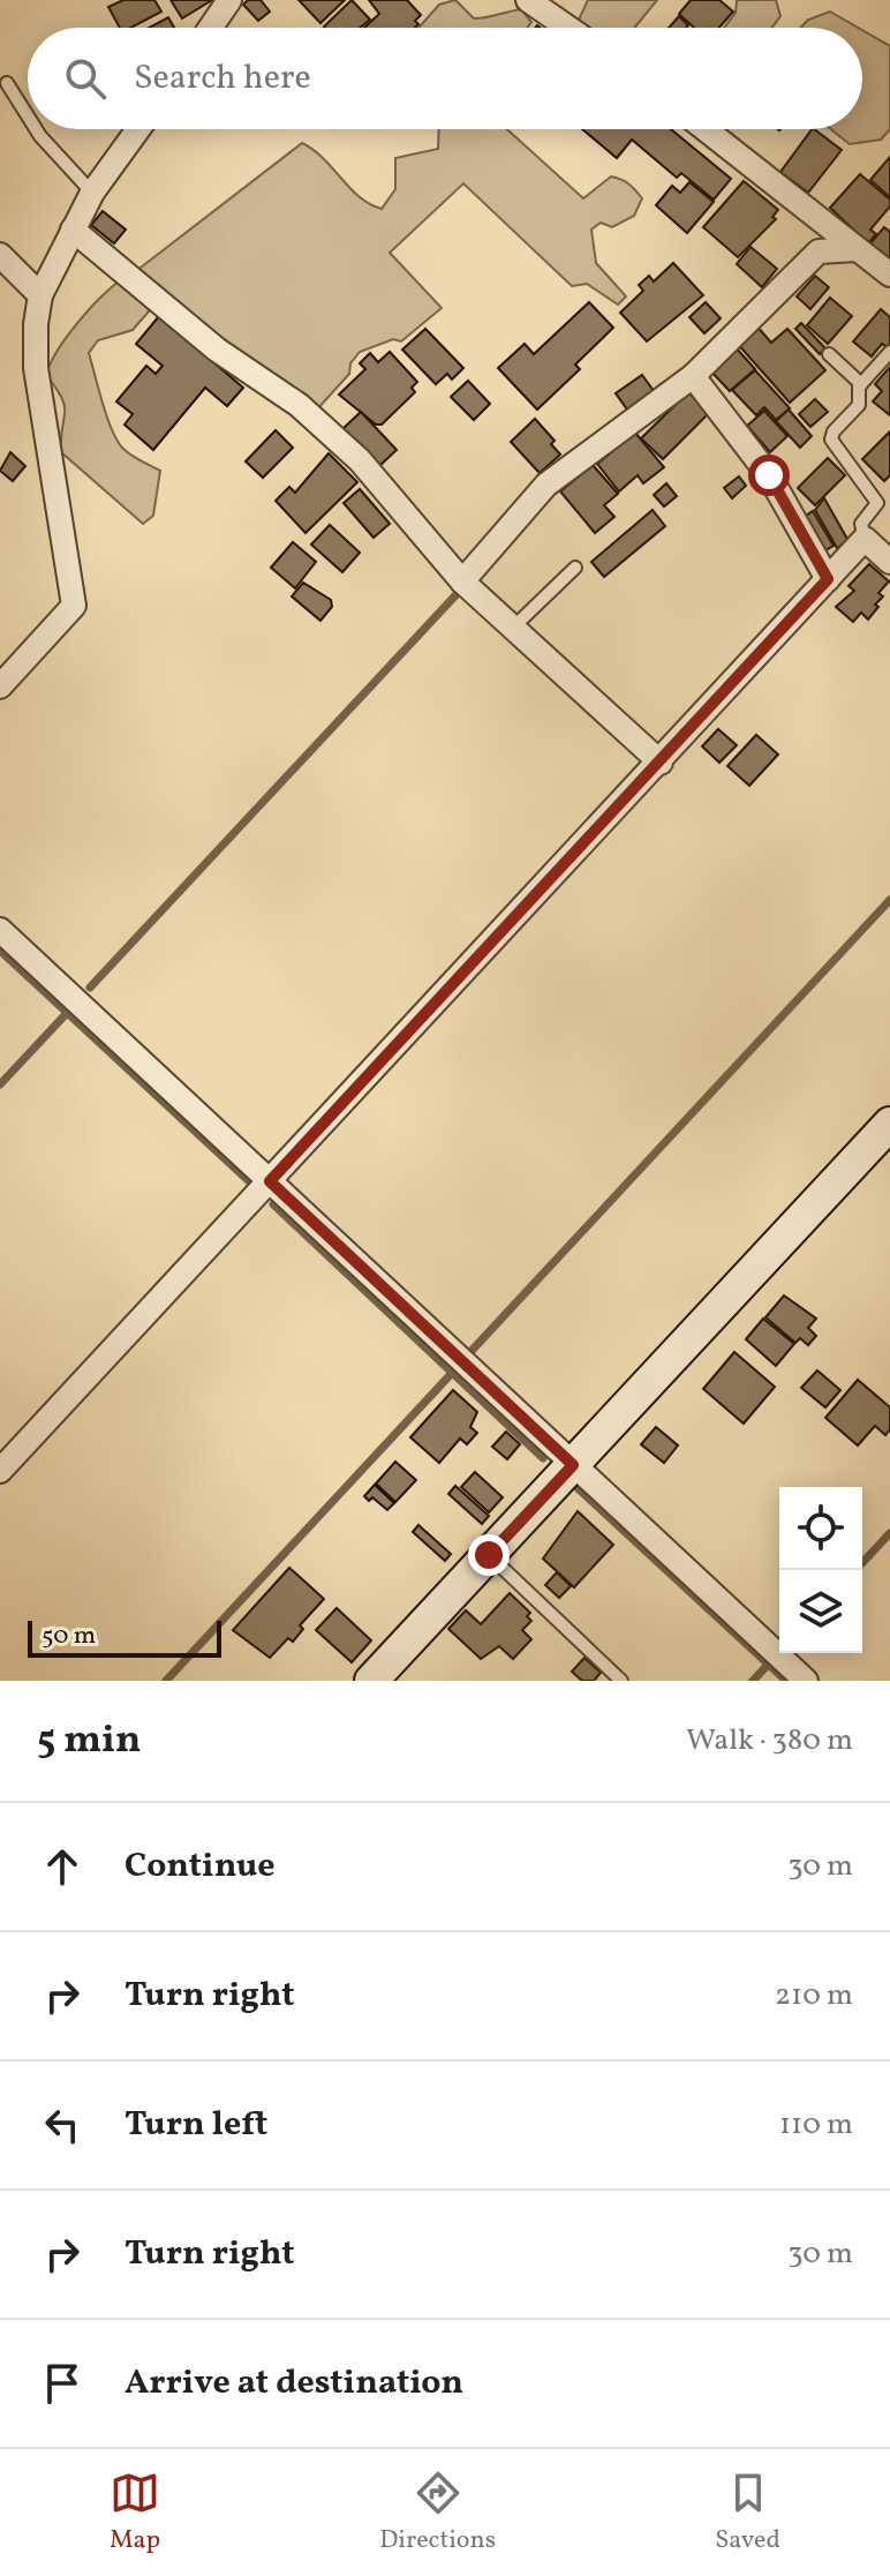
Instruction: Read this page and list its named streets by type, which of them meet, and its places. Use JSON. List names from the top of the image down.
{
  "scale_bar": "50 m",
  "page": {
    "search": "Search here",
    "scale": "50 m",
    "heading": ["5 min", "Walk · 380 m"],
    "list": [
      ["Continue", "30 m"],
      ["Turn right", "210 m"],
      ["Turn left", "110 m"],
      ["Turn right", "30 m"],
      "Arrive at destination"
    ],
    "nav": ["Map", "Directions", "Saved"]
  }
}
